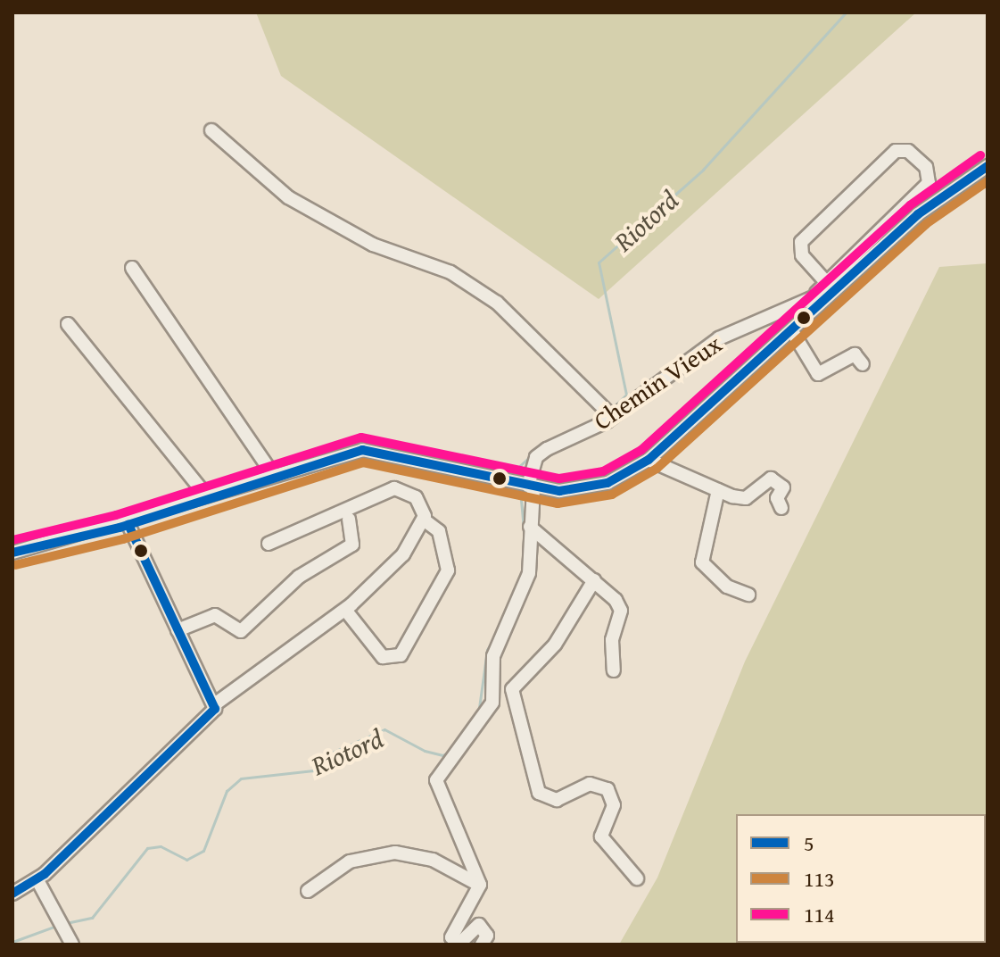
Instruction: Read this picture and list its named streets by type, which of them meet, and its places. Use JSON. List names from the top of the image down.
{
  "streets": {
    "street": ["Chemin Vieux"]
  },
  "water": ["Riotord"],
  "lines": ["transit line 114", "transit line 5", "transit line 113"],
  "legend": ["5", "113", "114"]
}
